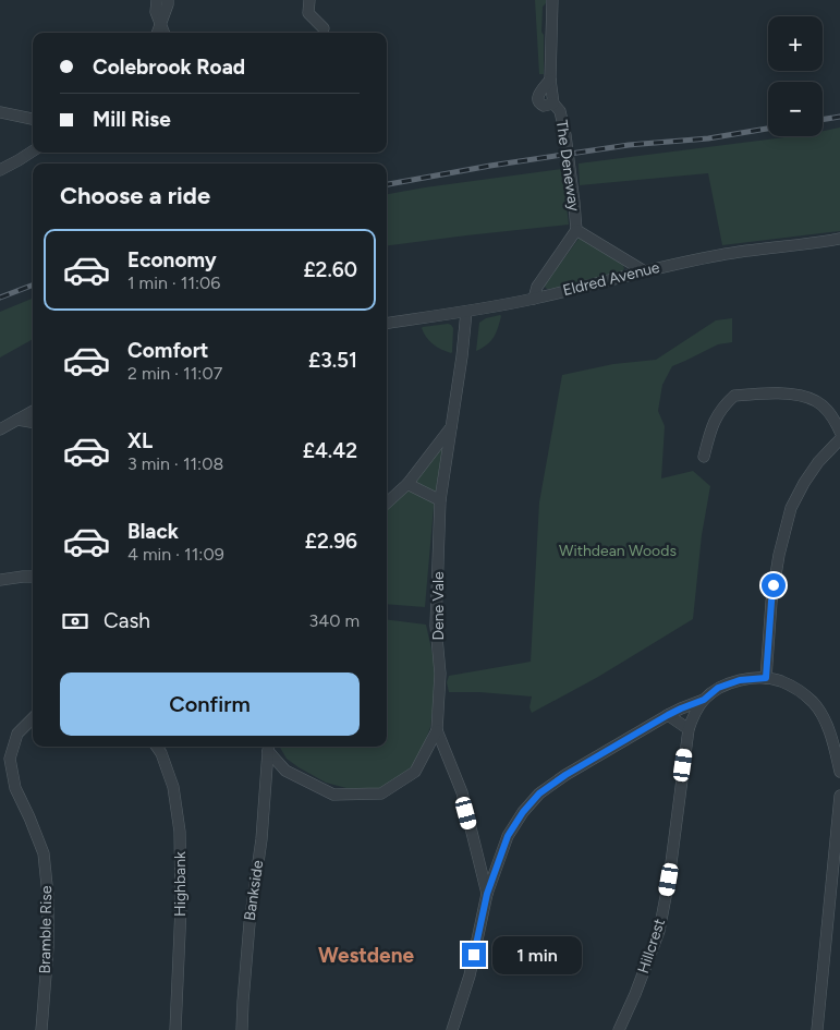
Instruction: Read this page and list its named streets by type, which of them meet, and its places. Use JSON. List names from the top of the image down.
{
  "streets": {
    "street": [
      "The Deneway",
      "Eldred Avenue",
      "Dene Vale",
      "Highbank",
      "Bankside",
      "Bramble Rise",
      "Hillcrest"
    ]
  },
  "crossings": [
    ["The Deneway", "Eldred Avenue"],
    ["Eldred Avenue", "Dene Vale"]
  ],
  "districts": ["Westdene"],
  "parks": ["Withdean Woods"],
  "page": {
    "map_buttons": ["+", "−"],
    "banner": ["Colebrook Road", "Mill Rise"],
    "heading": "Choose a ride",
    "list": [
      {
        "name": "Economy",
        "note": "1 min · 11:06",
        "value": "£2.60"
      },
      {
        "name": "Comfort",
        "note": "2 min · 11:07",
        "value": "£3.51"
      },
      {
        "name": "XL",
        "note": "3 min · 11:08",
        "value": "£4.42"
      },
      {
        "name": "Black",
        "note": "4 min · 11:09",
        "value": "£2.96"
      }
    ],
    "pay": ["Cash", "340 m"],
    "buttons": "Confirm",
    "bubble": "1 min"
  }
}
